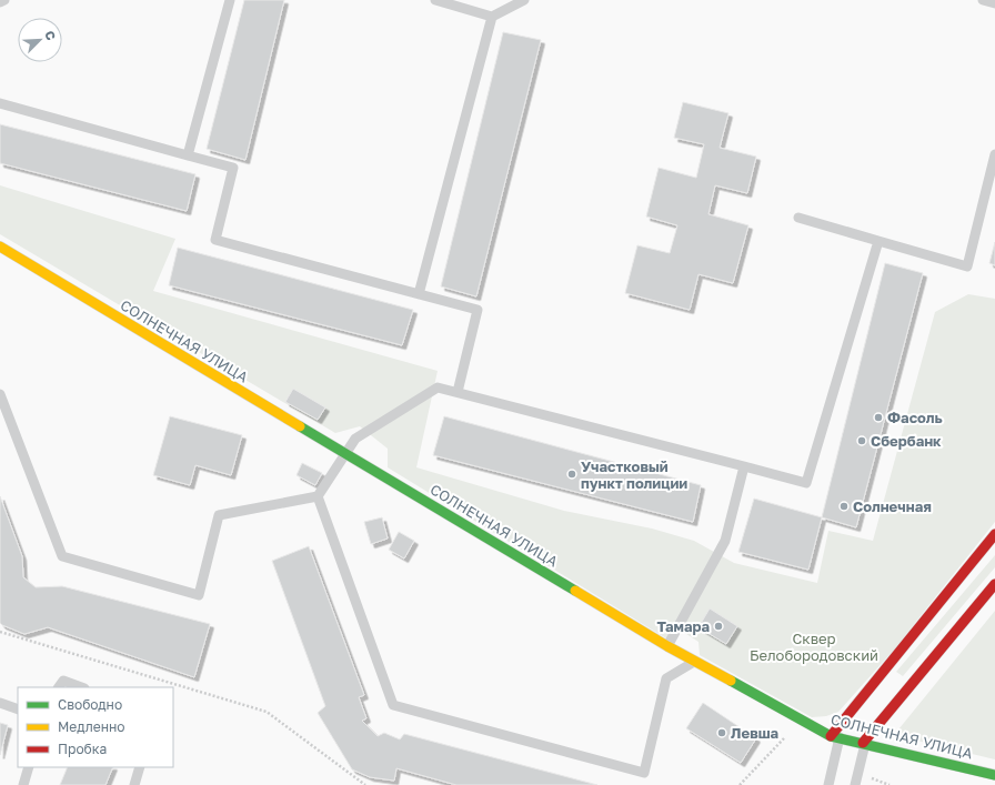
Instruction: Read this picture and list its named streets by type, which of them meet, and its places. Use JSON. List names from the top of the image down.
{
  "streets": {
    "street": ["СОЛНЕЧНАЯ УЛИЦА"]
  },
  "parks": ["Сквер Белобородовский"],
  "places": [
    "Фасоль",
    "Сбербанк",
    "Участковый пункт полиции",
    "Солнечная",
    "Тамара",
    "Левша"
  ],
  "legend": ["Свободно", "Медленно", "Пробка"],
  "north": "top right"
}
